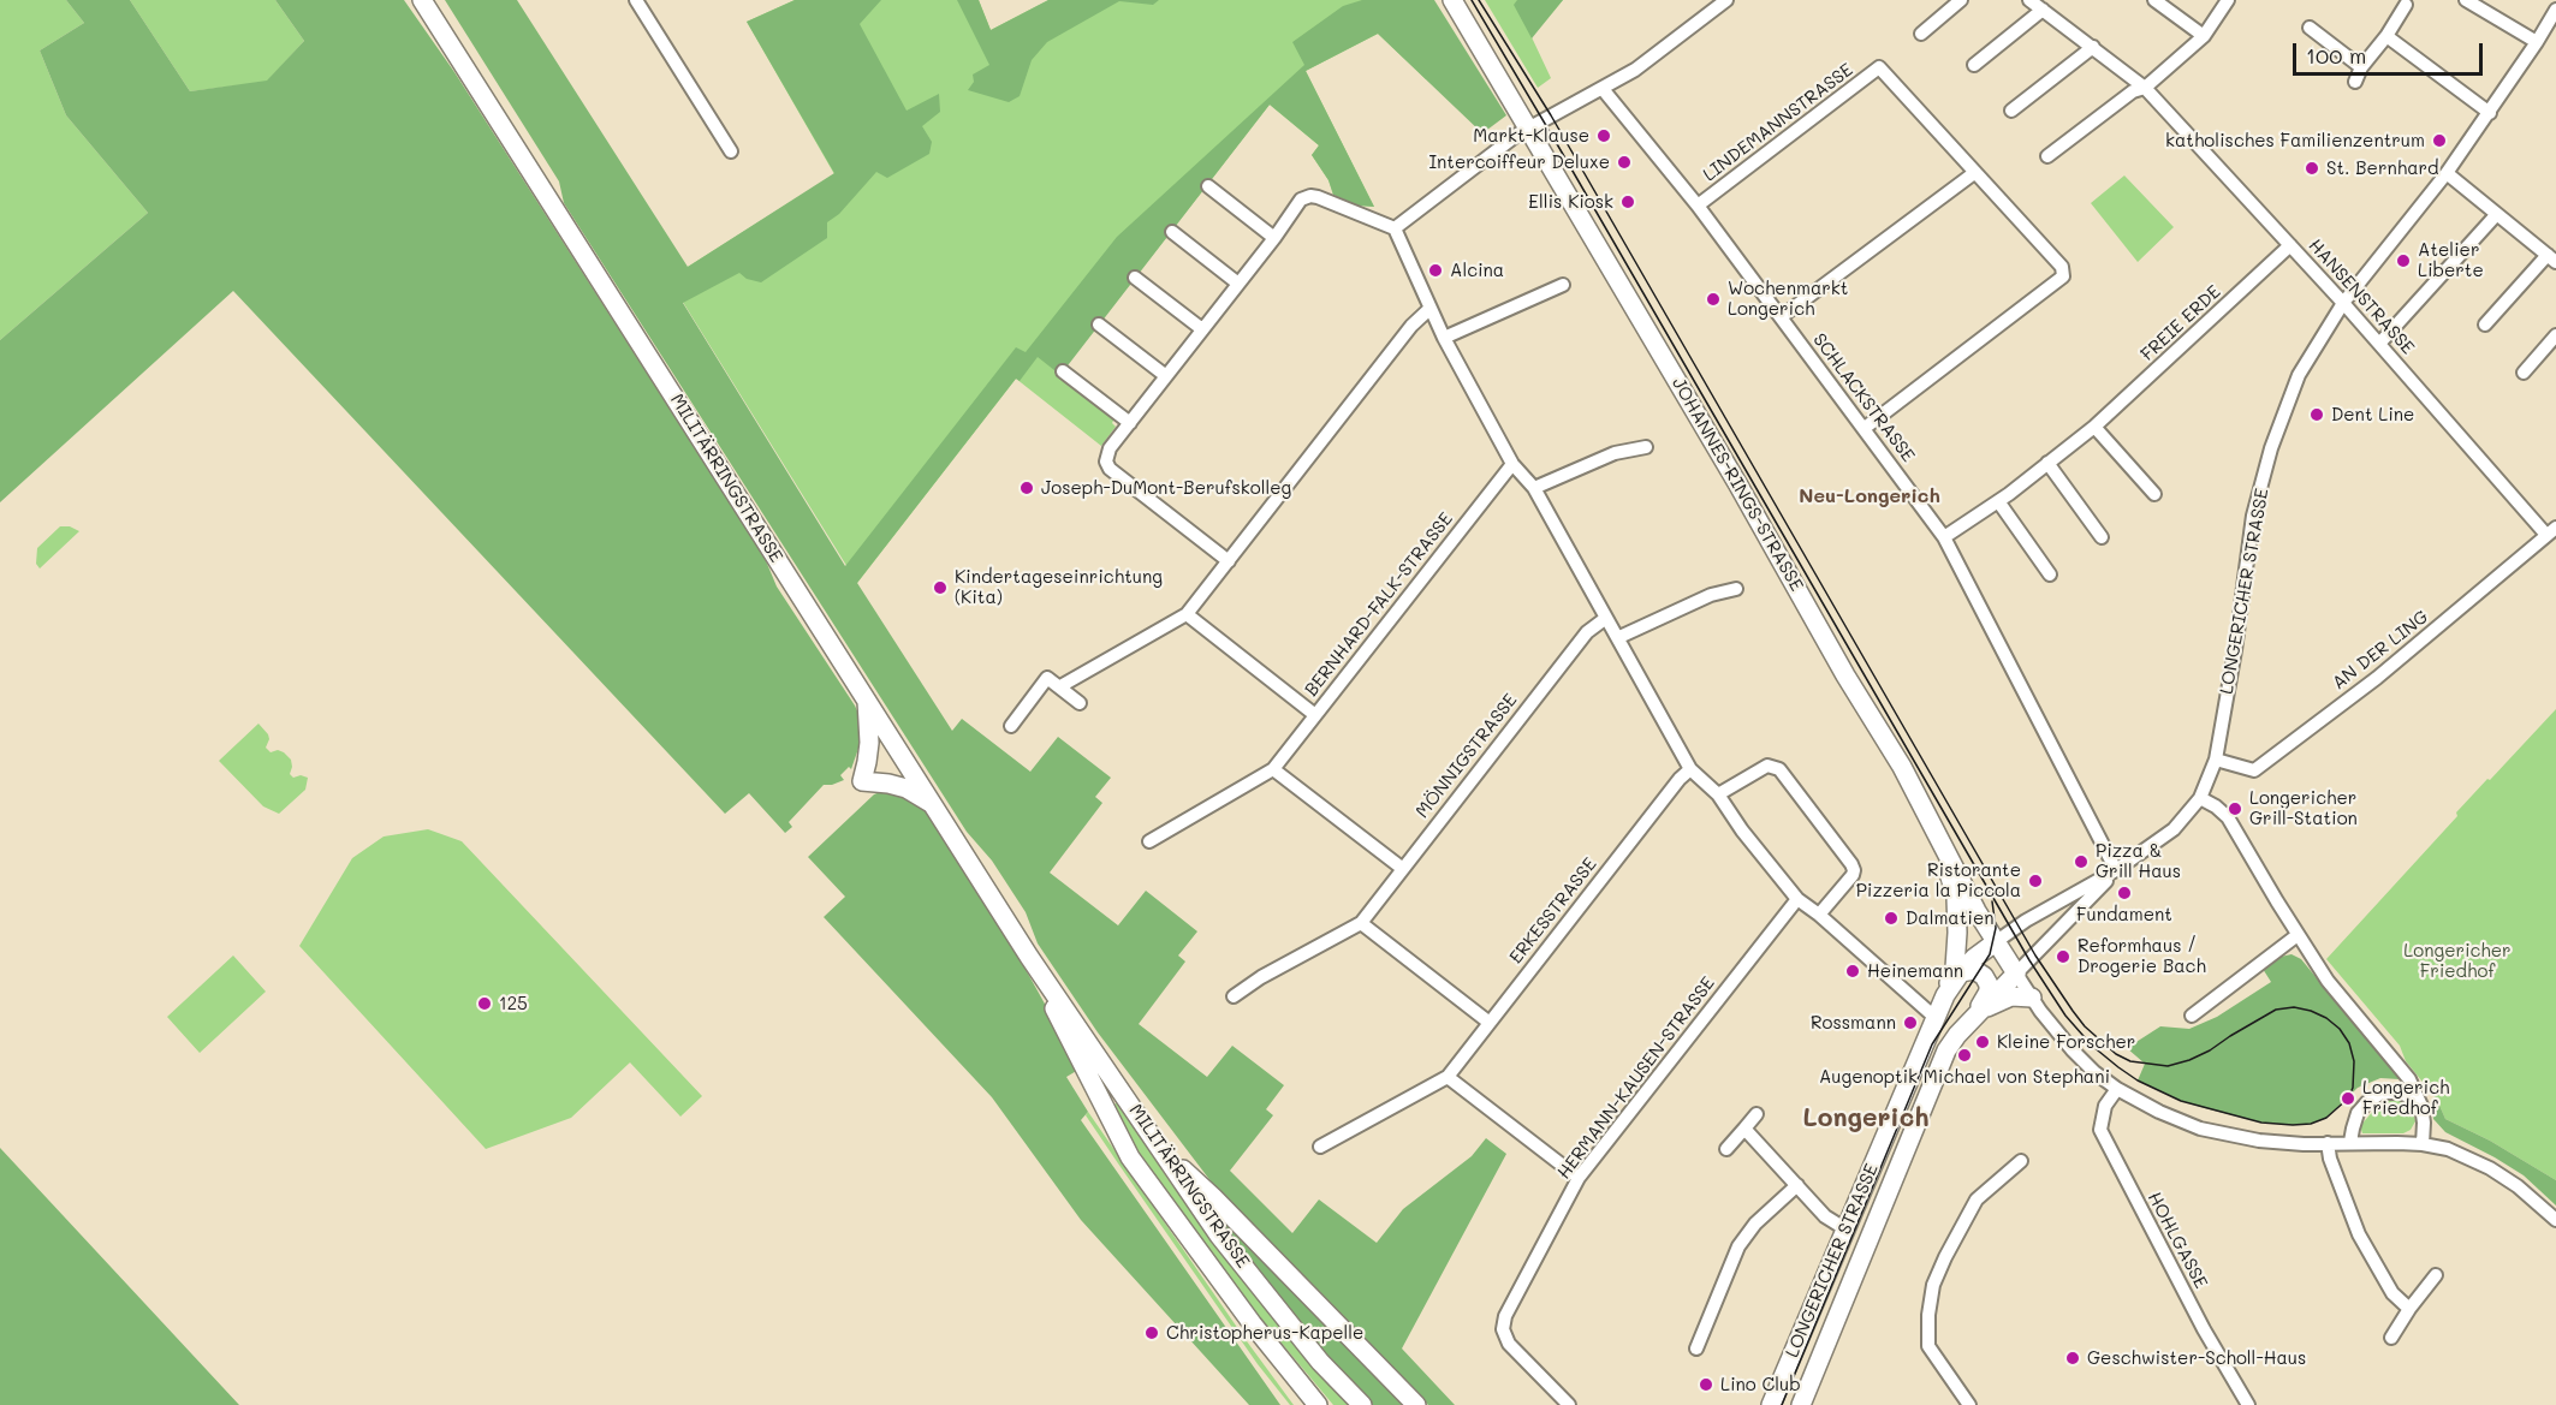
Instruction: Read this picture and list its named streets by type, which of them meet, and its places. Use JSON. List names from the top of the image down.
{
  "streets": {
    "main road": ["MILITÄRRINGSTRASSE", "JOHANNES-RINGS-STRASSE", "LONGERICHER STRASSE"],
    "street": [
      "LINDEMANNSTRASSE",
      "HANSENSTRASSE",
      "FREIE ERDE",
      "SCHLACKSTRASSE",
      "BERNHARD-FALK-STRASSE",
      "AN DER LING",
      "MÖNNIGSTRASSE",
      "ERKESSTRASSE",
      "HERMANN-KAUSEN-STRASSE",
      "HOHLGASSE"
    ]
  },
  "crossings": [
    ["LINDEMANNSTRASSE", "SCHLACKSTRASSE"],
    ["HANSENSTRASSE", "FREIE ERDE"],
    ["HANSENSTRASSE", "LONGERICHER STRASSE"],
    ["HANSENSTRASSE", "AN DER LING"],
    ["FREIE ERDE", "SCHLACKSTRASSE"],
    ["SCHLACKSTRASSE", "LONGERICHER STRASSE"],
    ["JOHANNES-RINGS-STRASSE", "LONGERICHER STRASSE"],
    ["LONGERICHER STRASSE", "AN DER LING"]
  ],
  "districts": ["Neu-Longerich", "Longerich"],
  "parks": ["Longericher Friedhof"],
  "places": [
    "Markt-Klause",
    "katholisches Familienzentrum",
    "Intercoiffeur Deluxe",
    "St. Bernhard",
    "Ellis Kiosk",
    "Atelier Liberte",
    "Alcina",
    "Wochenmarkt Longerich",
    "Dent Line",
    "Joseph-DuMont-Berufskolleg",
    "Kindertageseinrichtung (Kita)",
    "Longericher Grill-Station",
    "Pizza & Grill Haus",
    "Ristorante Pizzeria la Piccola",
    "Fundament",
    "Dalmatien",
    "Reformhaus / Drogerie Bach",
    "Heinemann",
    "125",
    "Rossmann",
    "Kleine Forscher",
    "Augenoptik Michael von Stephani",
    "Longerich Friedhof",
    "Christopherus-Kapelle",
    "Geschwister-Scholl-Haus",
    "Lino Club"
  ],
  "scale_bar": "100 m"
}
